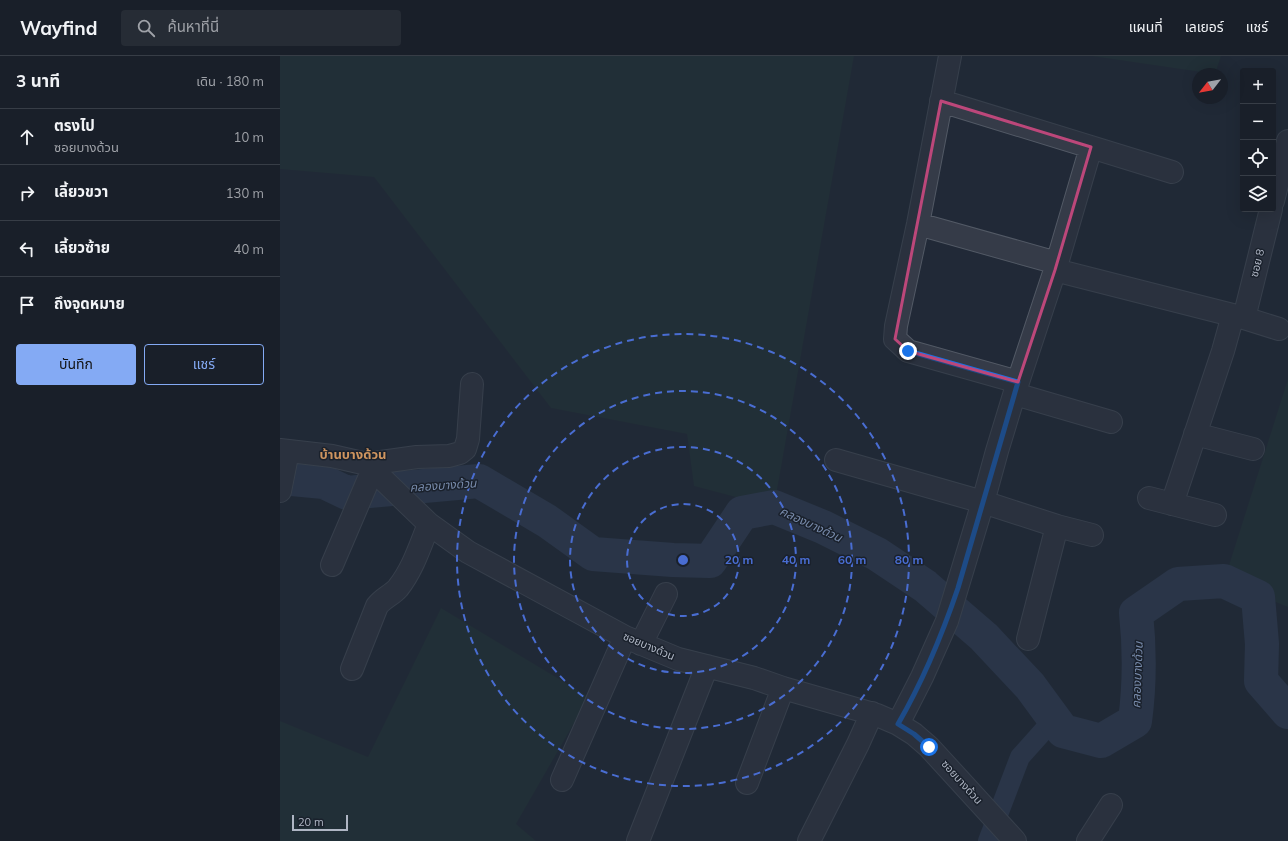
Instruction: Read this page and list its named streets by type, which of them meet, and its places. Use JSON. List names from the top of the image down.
{
  "streets": {
    "street": ["ซอย 8", "ซอยบางด้วน"]
  },
  "districts": ["บ้านบางด้วน"],
  "water": ["คลองบางด้วน"],
  "scale_bar": "20 m",
  "north": "bottom left",
  "page": {
    "header": "Wayfind",
    "search": "ค้นหาที่นี่",
    "nav": ["แผนที่", "เลเยอร์", "แชร์"],
    "heading": ["3 นาที", "เดิน · 180 m"],
    "map_buttons": ["+", "−"],
    "list": [
      ["ตรงไป", "ซอยบางด้วน", "10 m"],
      ["เลี้ยวขวา", "130 m"],
      ["เลี้ยวซ้าย", "40 m"],
      "ถึงจุดหมาย"
    ],
    "buttons": ["บันทึก", "แชร์"],
    "scale": "20 m"
  },
  "rings": [
    "20 m",
    "40 m",
    "60 m",
    "80 m"
  ]
}
